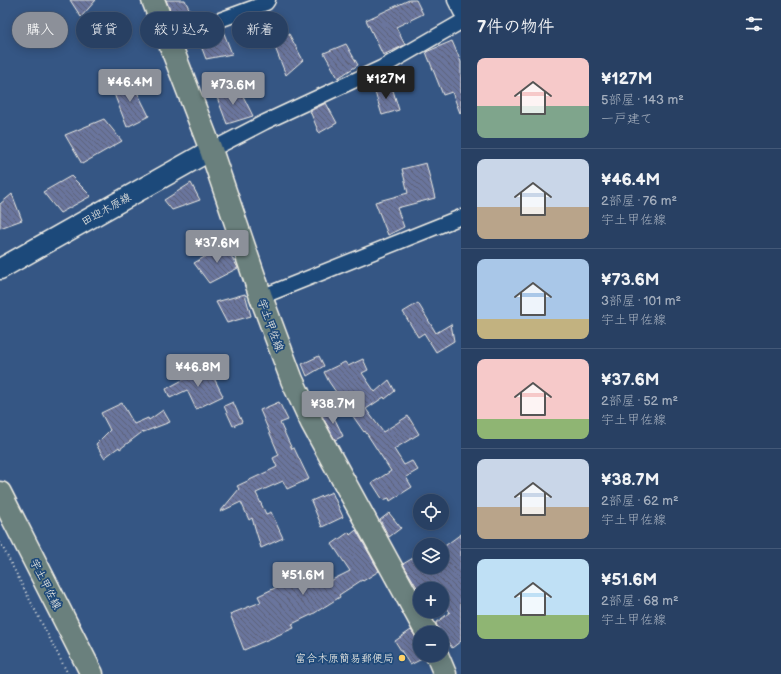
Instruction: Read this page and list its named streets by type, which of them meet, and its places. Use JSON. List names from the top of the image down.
{
  "streets": {
    "main road": ["田迎木原線", "宇土甲佐線"]
  },
  "crossings": [
    ["田迎木原線", "宇土甲佐線"]
  ],
  "places": ["富合木原簡易郵便局"],
  "page": {
    "heading": "7件の物件",
    "chip": [
      "購入",
      "賃貸",
      "絞り込み",
      "新着"
    ],
    "list": [
      {
        "name": "¥127M",
        "note": "5部屋 · 143 m² · 一戸建て"
      },
      {
        "name": "¥46.4M",
        "note": "2部屋 · 76 m² · 宇土甲佐線"
      },
      {
        "name": "¥73.6M",
        "note": "3部屋 · 101 m² · 宇土甲佐線"
      },
      {
        "name": "¥37.6M",
        "note": "2部屋 · 52 m² · 宇土甲佐線"
      },
      {
        "name": "¥38.7M",
        "note": "2部屋 · 62 m² · 宇土甲佐線"
      },
      {
        "name": "¥51.6M",
        "note": "2部屋 · 68 m² · 宇土甲佐線"
      }
    ],
    "price": [
      "¥127M",
      "¥46.4M",
      "¥73.6M",
      "¥37.6M",
      "¥46.8M",
      "¥38.7M",
      "¥51.6M"
    ],
    "map_buttons": ["+", "−"]
  }
}
